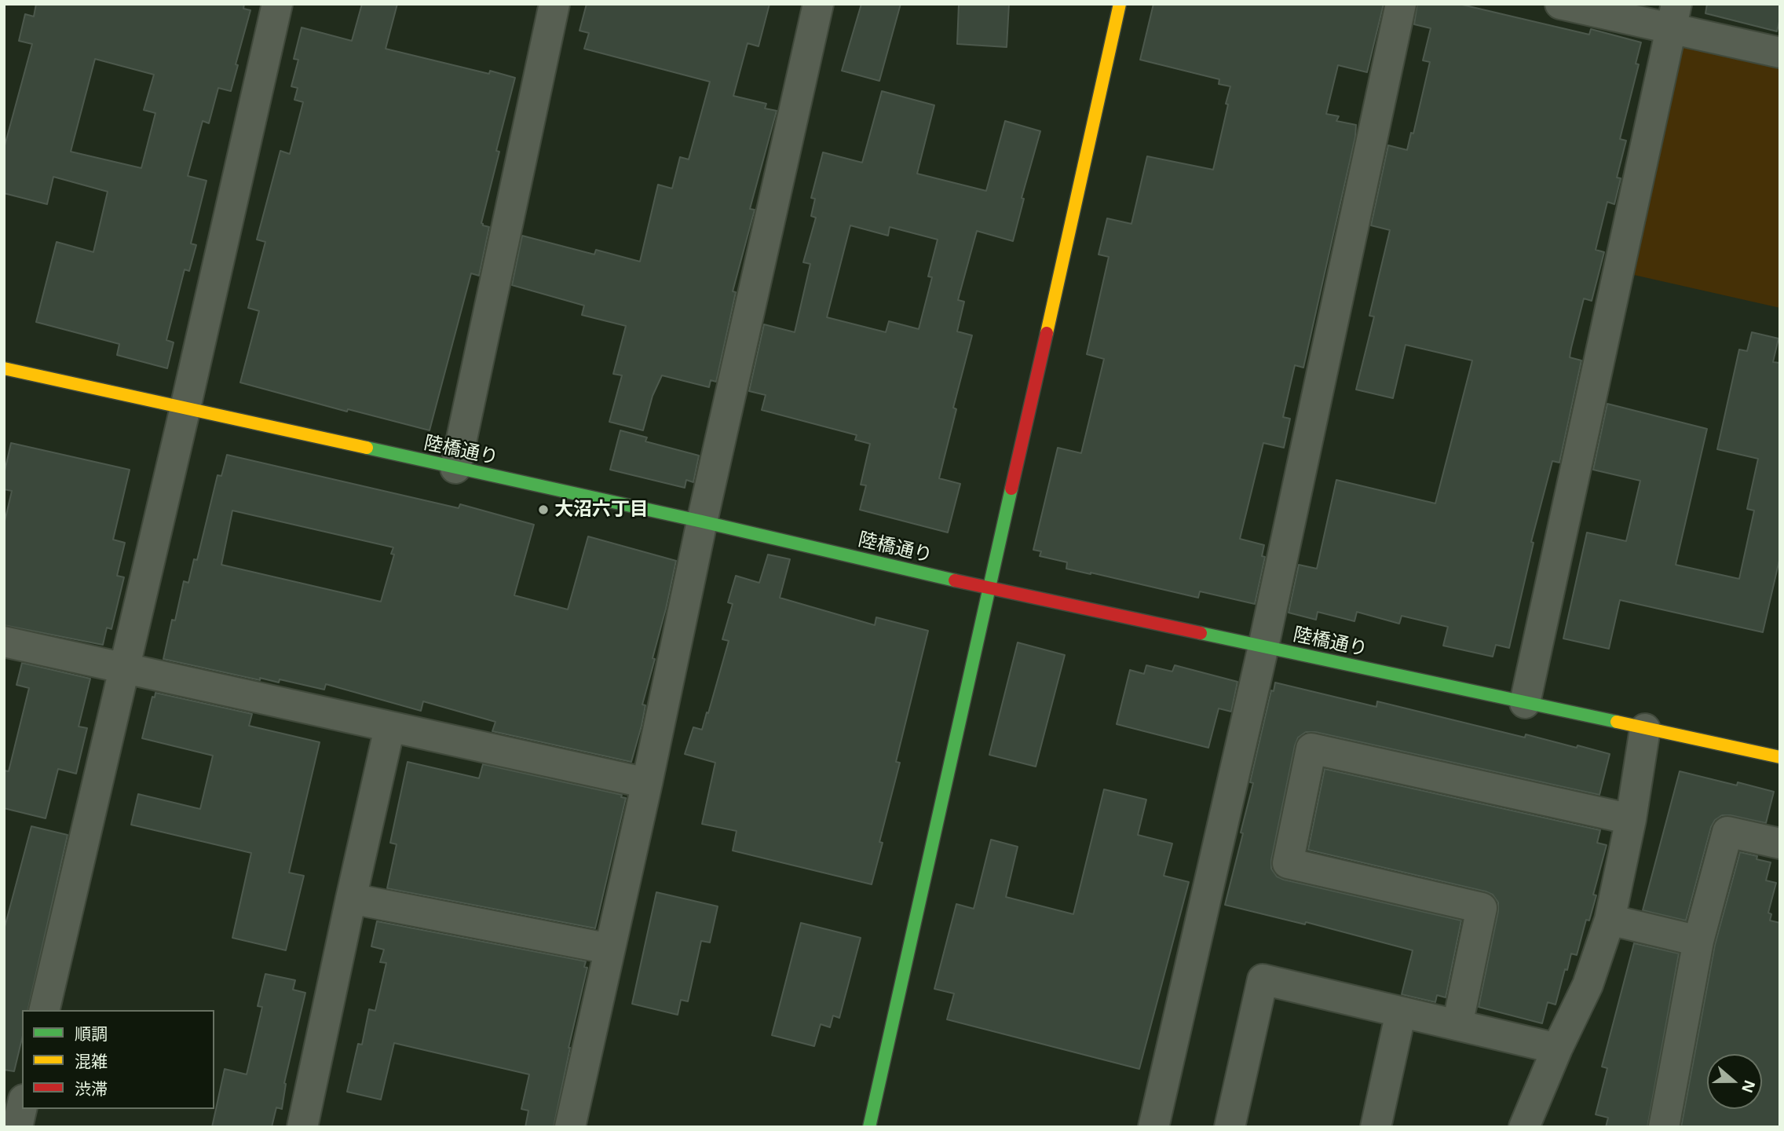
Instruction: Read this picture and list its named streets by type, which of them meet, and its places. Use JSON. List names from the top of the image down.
{
  "streets": {
    "street": ["陸橋通り"]
  },
  "places": ["大沼六丁目"],
  "legend": ["順調", "混雑", "渋滞"],
  "north": "right"
}
